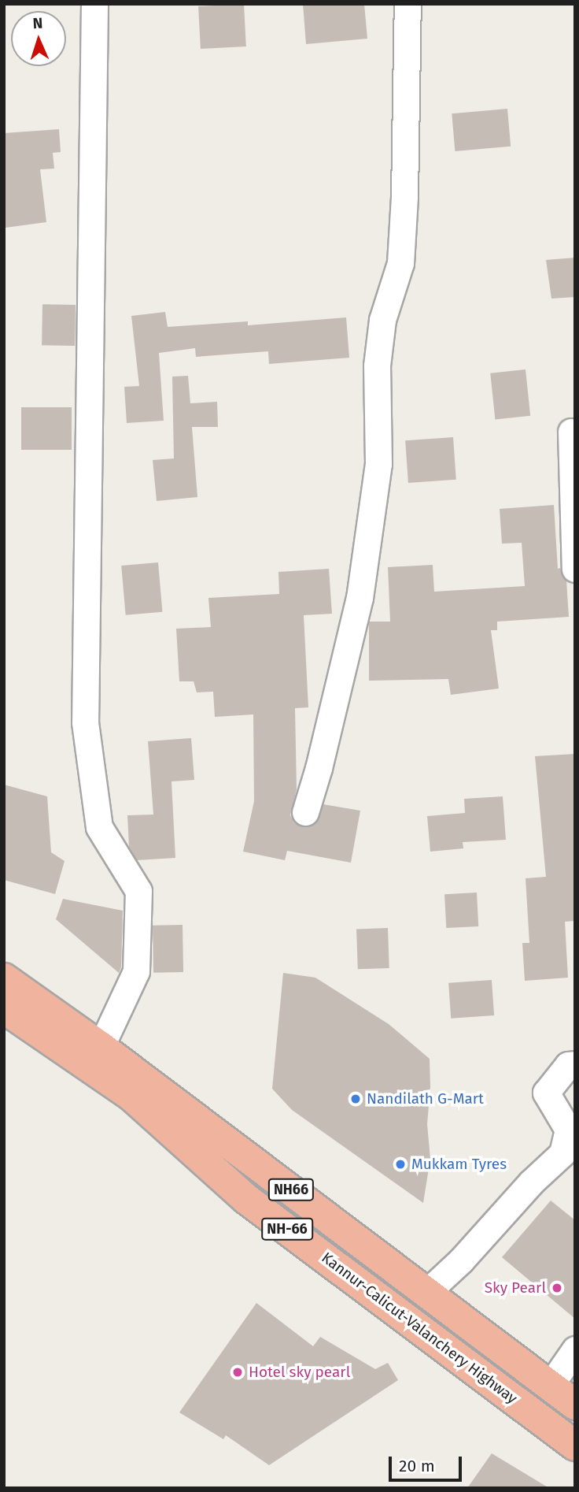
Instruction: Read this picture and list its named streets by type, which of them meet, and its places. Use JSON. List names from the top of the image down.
{
  "streets": {
    "highway": ["NH66", "NH-66", "Kannur-Calicut-Valanchery Highway"]
  },
  "places": [
    "Nandilath G-Mart",
    "Mukkam Tyres",
    "Sky Pearl",
    "Hotel sky pearl"
  ],
  "scale_bar": "20 m",
  "north": "top"
}
